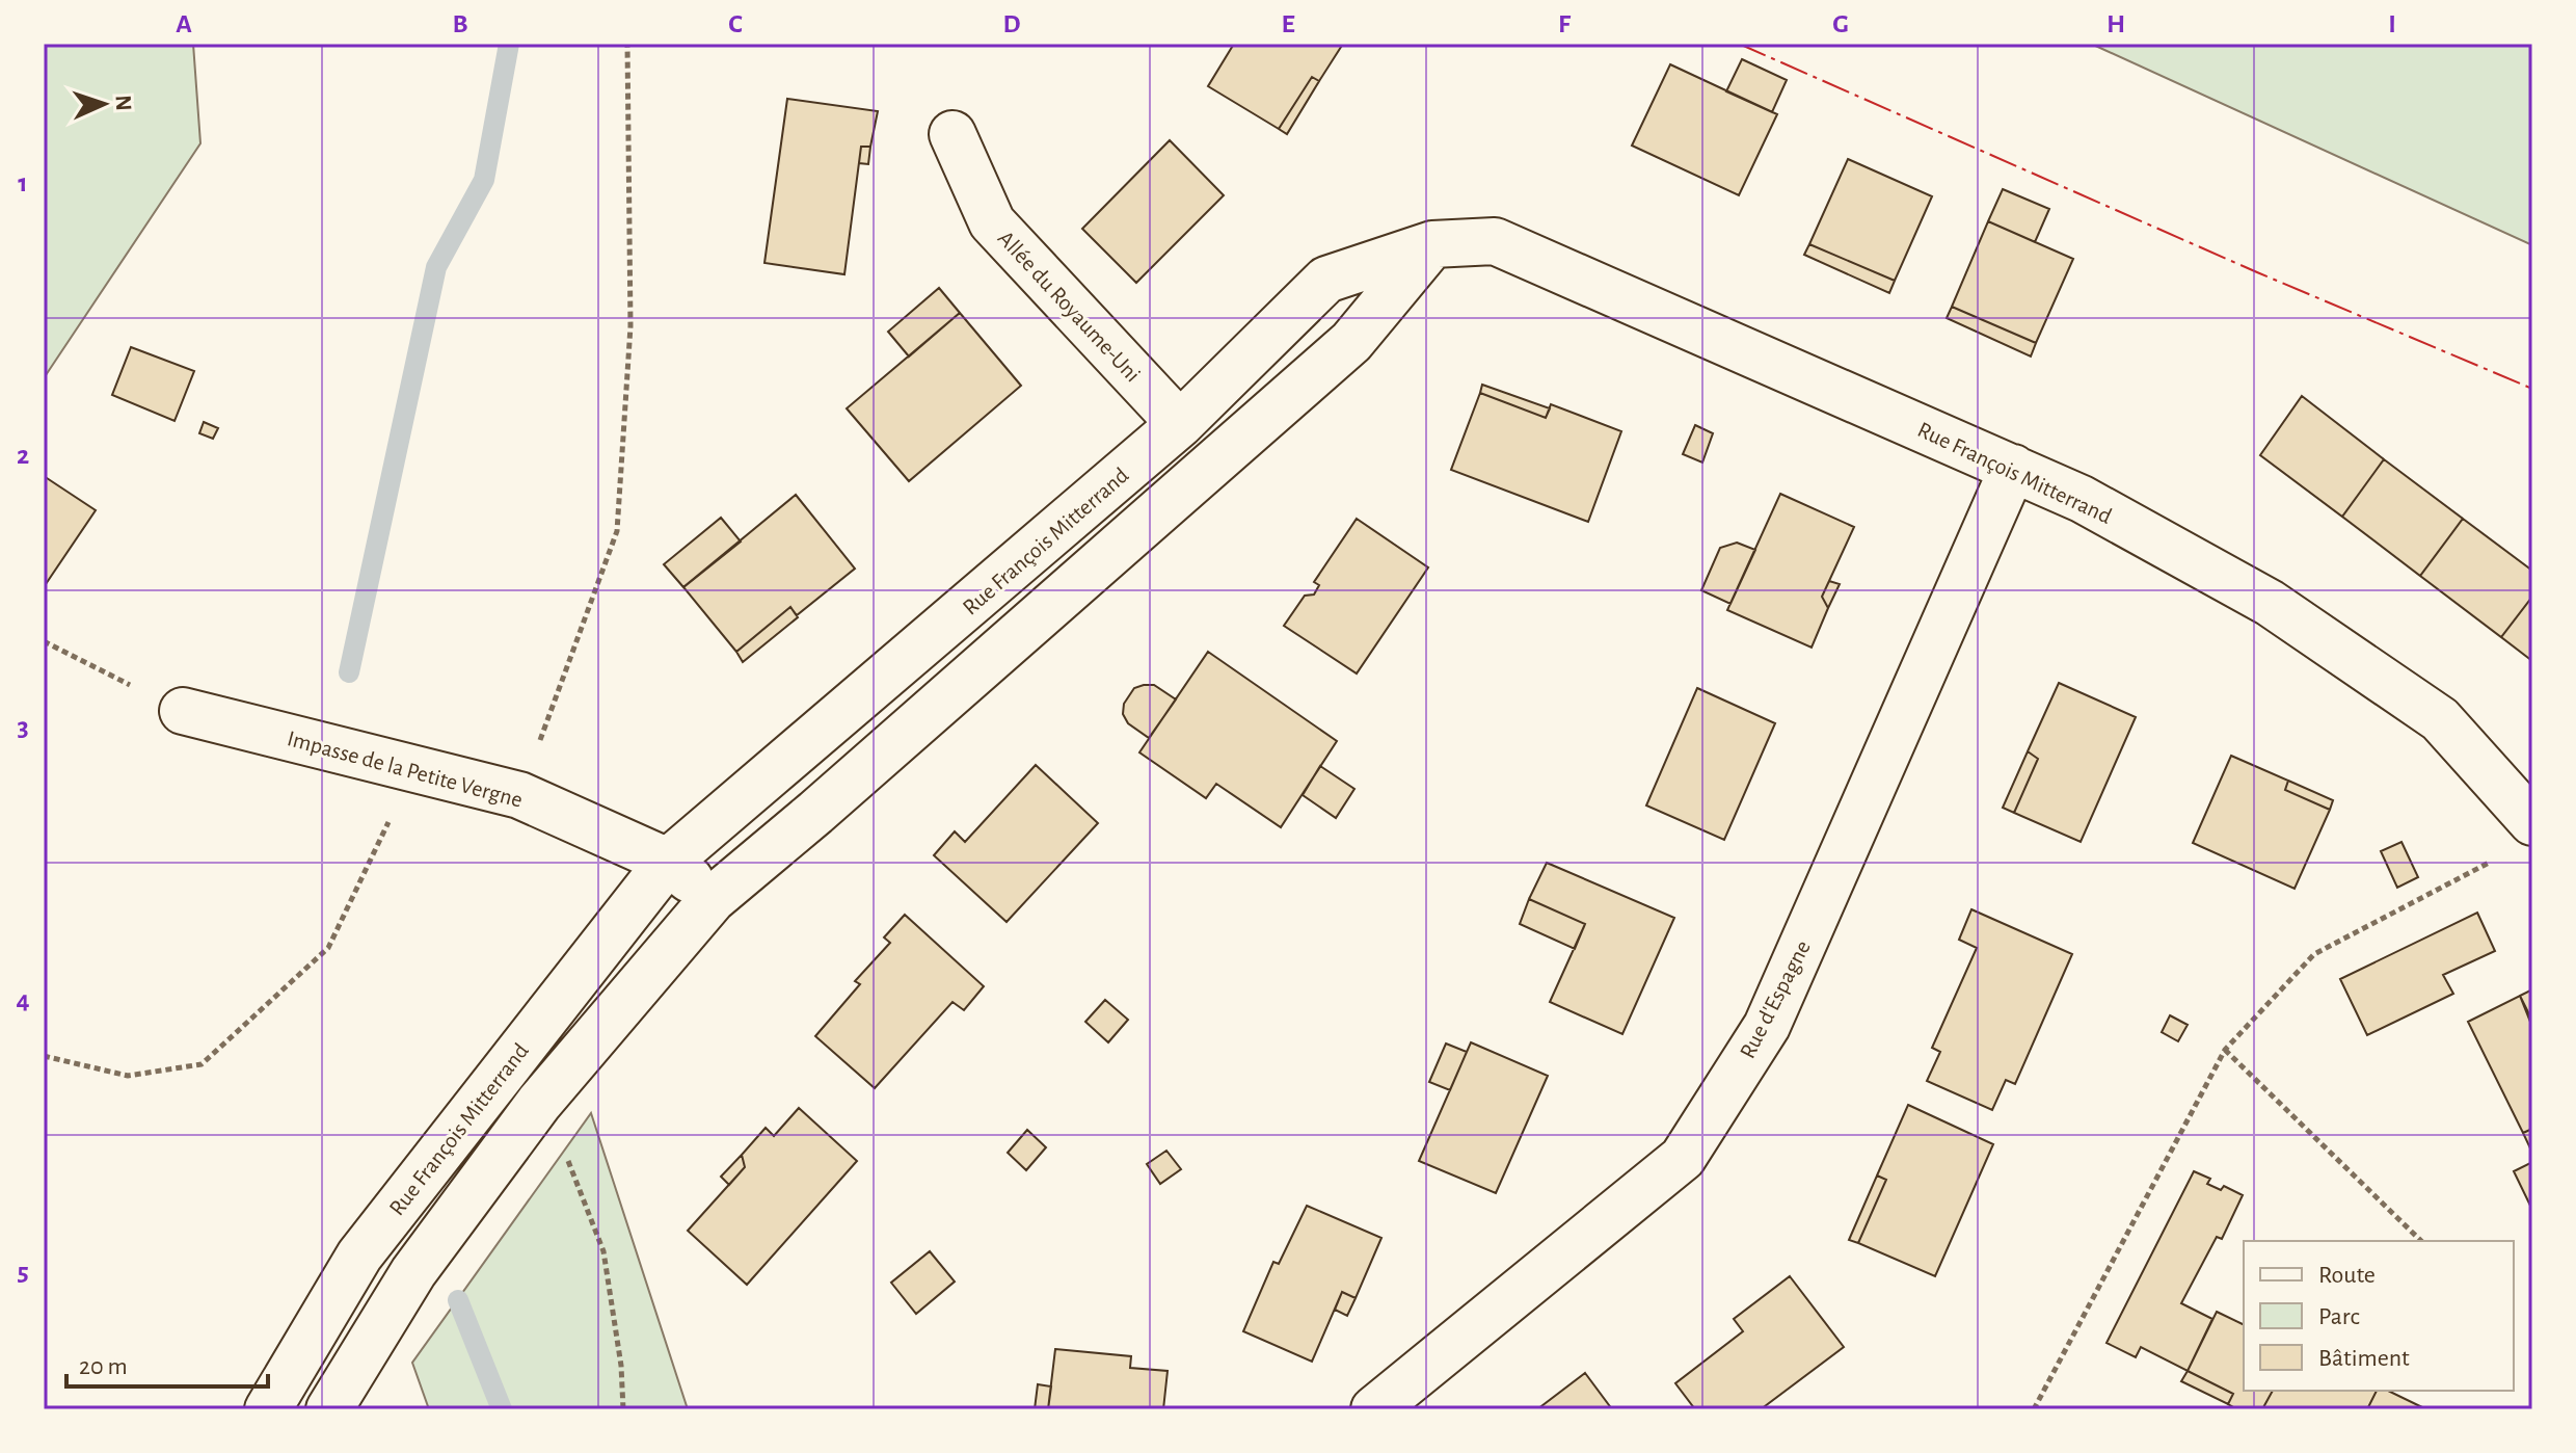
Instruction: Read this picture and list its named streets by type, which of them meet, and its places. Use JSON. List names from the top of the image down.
{
  "streets": {
    "street": [
      "Allée du Royaume-Uni",
      "Rue François Mitterrand",
      "Impasse de la Petite Vergne",
      "Rue d'Espagne"
    ]
  },
  "crossings": [
    ["Allée du Royaume-Uni", "Rue François Mitterrand"],
    ["Rue François Mitterrand", "Impasse de la Petite Vergne"],
    ["Rue François Mitterrand", "Rue d'Espagne"]
  ],
  "legend": ["Route", "Parc", "Bâtiment"],
  "scale_bar": "20 m",
  "north": "right",
  "grid": {
    "columns": [
      "A",
      "B",
      "C",
      "D",
      "E",
      "F",
      "G",
      "H",
      "I"
    ],
    "rows": [
      "1",
      "2",
      "3",
      "4",
      "5"
    ]
  }
}
